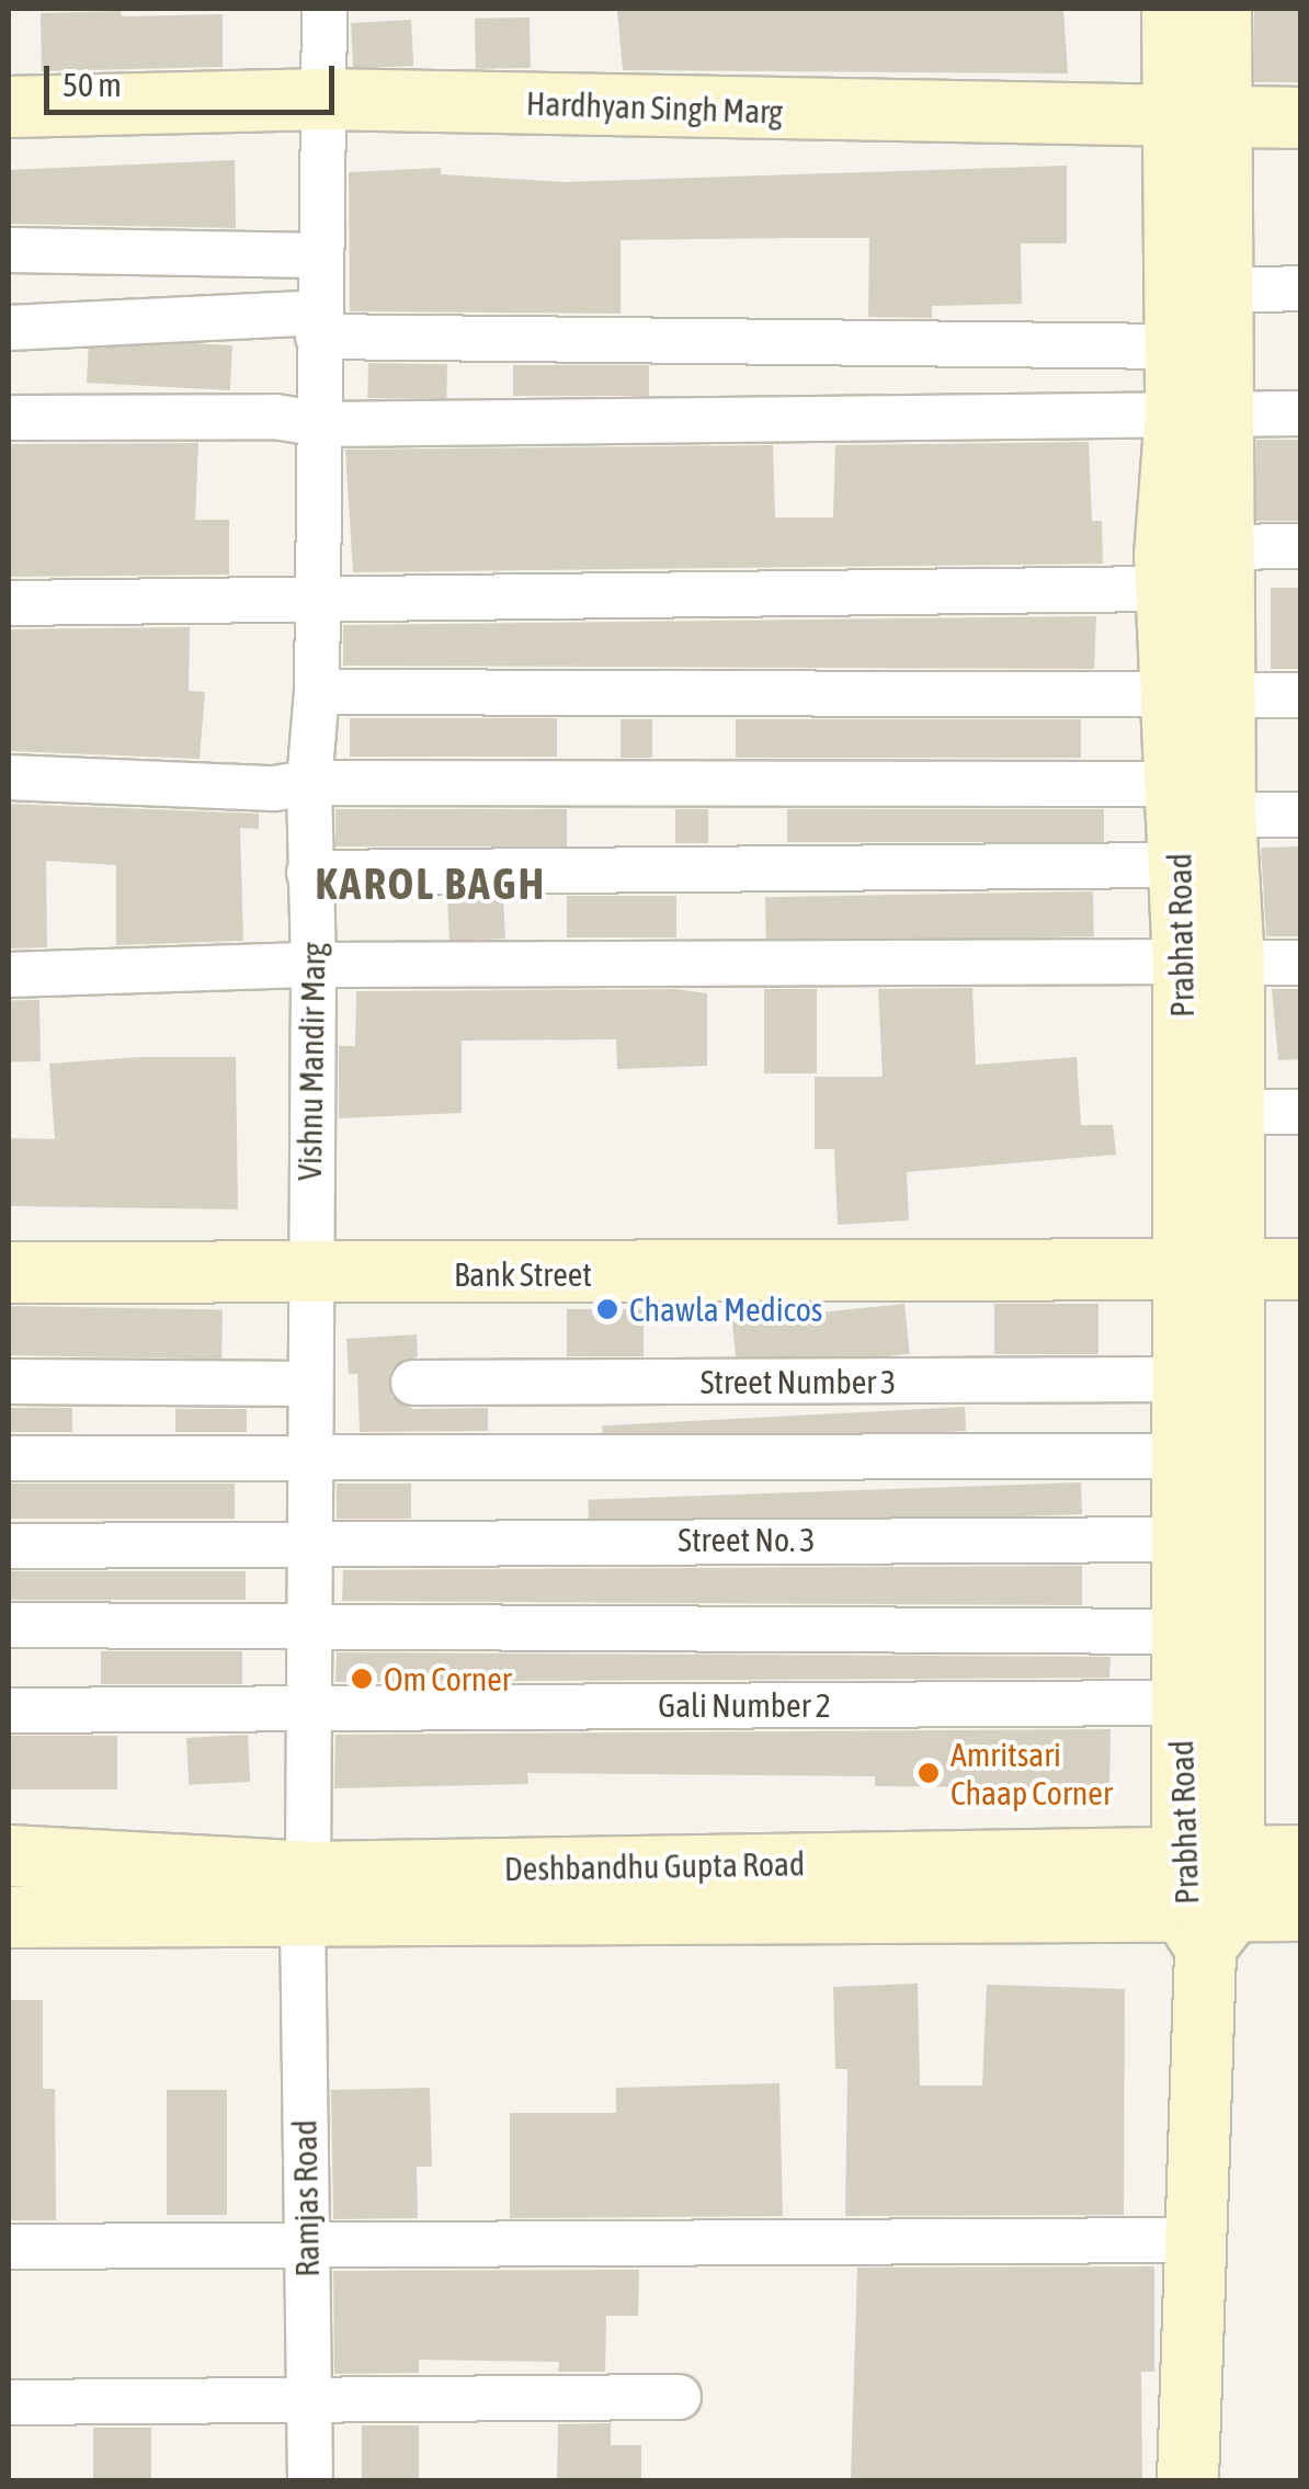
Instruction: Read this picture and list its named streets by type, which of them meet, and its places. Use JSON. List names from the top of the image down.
{
  "streets": {
    "street": [
      "Hardhyan Singh Marg",
      "Prabhat Road",
      "Vishnu Mandir Marg",
      "Bank Street",
      "Street Number 3",
      "Street No. 3",
      "Gali Number 2",
      "Deshbandhu Gupta Road",
      "Ramjas Road"
    ]
  },
  "crossings": [
    ["Hardhyan Singh Marg", "Prabhat Road"],
    ["Hardhyan Singh Marg", "Vishnu Mandir Marg"],
    ["Prabhat Road", "Bank Street"],
    ["Prabhat Road", "Street Number 3"],
    ["Prabhat Road", "Street No. 3"],
    ["Prabhat Road", "Gali Number 2"],
    ["Prabhat Road", "Deshbandhu Gupta Road"],
    ["Vishnu Mandir Marg", "Bank Street"],
    ["Vishnu Mandir Marg", "Street No. 3"],
    ["Vishnu Mandir Marg", "Gali Number 2"],
    ["Vishnu Mandir Marg", "Deshbandhu Gupta Road"],
    ["Vishnu Mandir Marg", "Ramjas Road"],
    ["Deshbandhu Gupta Road", "Ramjas Road"]
  ],
  "districts": ["KAROL BAGH"],
  "places": ["Chawla Medicos", "Om Corner", "Amritsari Chaap Corner"],
  "scale_bar": "50 m"
}
